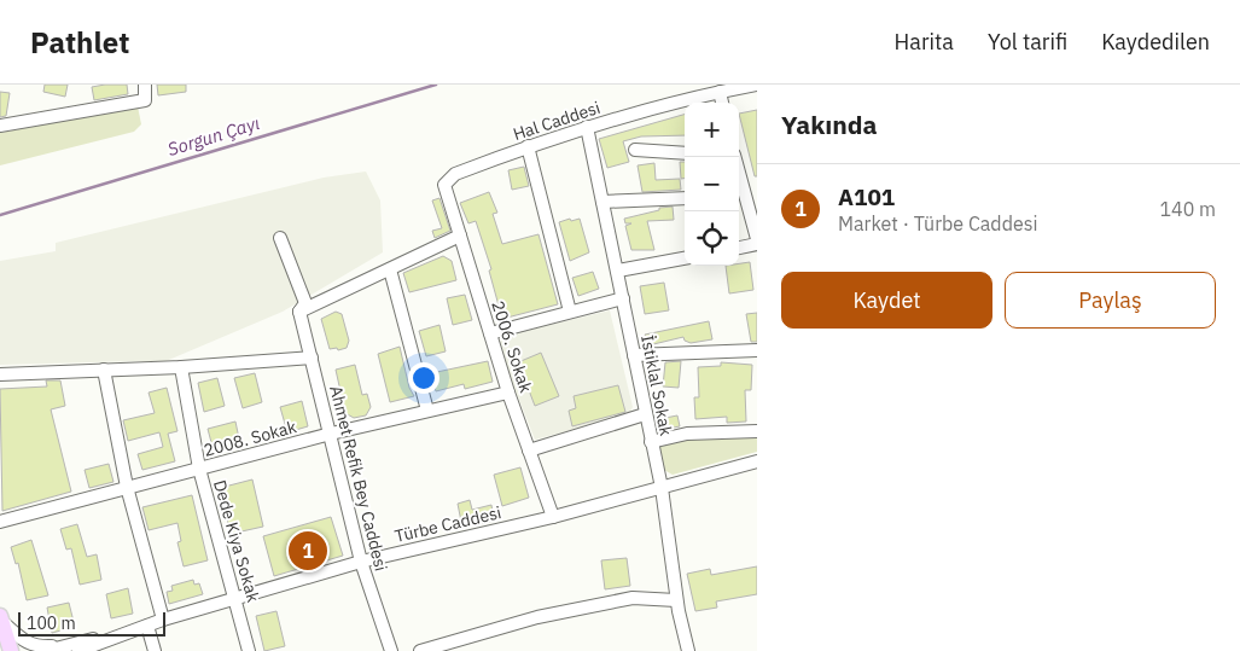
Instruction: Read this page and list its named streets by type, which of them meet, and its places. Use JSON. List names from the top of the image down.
{
  "streets": {
    "street": [
      "Hal Caddesi",
      "2006. Sokak",
      "İstiklal Sokak",
      "2008. Sokak",
      "Ahmet Refik Bey Caddesi",
      "Türbe Caddesi",
      "Dede Kiya Sokak"
    ]
  },
  "crossings": [
    ["Hal Caddesi", "2006. Sokak"],
    ["Hal Caddesi", "İstiklal Sokak"],
    ["2006. Sokak", "2008. Sokak"],
    ["2006. Sokak", "Türbe Caddesi"],
    ["İstiklal Sokak", "Türbe Caddesi"],
    ["2008. Sokak", "Ahmet Refik Bey Caddesi"],
    ["2008. Sokak", "Dede Kiya Sokak"],
    ["Ahmet Refik Bey Caddesi", "Türbe Caddesi"],
    ["Türbe Caddesi", "Dede Kiya Sokak"]
  ],
  "water": ["Sorgun Çayı"],
  "scale_bar": "100 m",
  "page": {
    "header": "Pathlet",
    "nav": ["Harita", "Yol tarifi", "Kaydedilen"],
    "heading": "Yakında",
    "map_buttons": ["+", "−"],
    "list": [
      {
        "mark": "1",
        "name": "A101",
        "note": "Market · Türbe Caddesi",
        "value": "140 m"
      }
    ],
    "buttons": ["Kaydet", "Paylaş"],
    "pins": "1",
    "scale": "100 m"
  }
}
